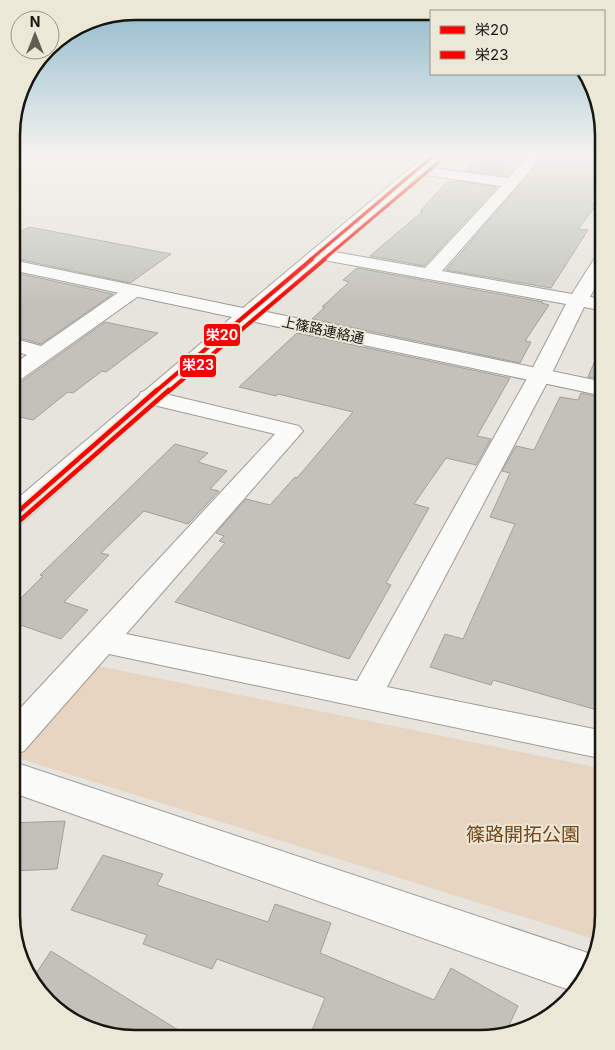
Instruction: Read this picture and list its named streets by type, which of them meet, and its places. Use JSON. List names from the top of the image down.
{
  "streets": {
    "street": ["上篠路連絡通"]
  },
  "parks": ["篠路開拓公園"],
  "lines": ["transit line 栄20", "transit line 栄23"],
  "legend": ["栄20", "栄23"],
  "north": "top"
}
